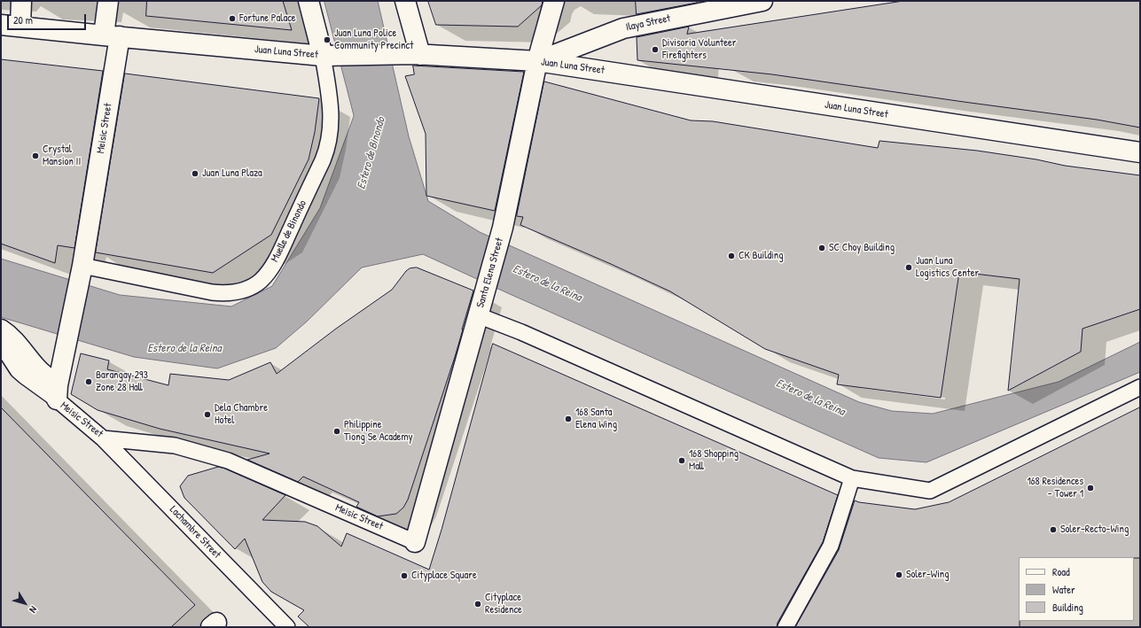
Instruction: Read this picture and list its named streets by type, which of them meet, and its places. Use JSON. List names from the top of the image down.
{
  "streets": {
    "street": [
      "Ilaya Street",
      "Juan Luna Street",
      "Meisic Street",
      "Muelle de Binondo",
      "Santa Elena Street"
    ],
    "lane": ["Lachambre Street"]
  },
  "crossings": [
    ["Ilaya Street", "Juan Luna Street"],
    ["Ilaya Street", "Santa Elena Street"],
    ["Juan Luna Street", "Meisic Street"],
    ["Juan Luna Street", "Muelle de Binondo"],
    ["Juan Luna Street", "Santa Elena Street"],
    ["Meisic Street", "Muelle de Binondo"],
    ["Meisic Street", "Santa Elena Street"],
    ["Meisic Street", "Lachambre Street"]
  ],
  "water": ["Estero de Binondo", "Estero de la Reina"],
  "places": [
    "Fortune Palace",
    "Juan Luna Police Community Precinct",
    "Divisoria Volunteer Firefighters",
    "Crystal Mansion II",
    "Juan Luna Plaza",
    "SC Choy Building",
    "CK Building",
    "Juan Luna Logistics Center",
    "Barangay 293 Zone 28 Hall",
    "Dela Chambre Hotel",
    "168 Santa Elena Wing",
    "Philippine Tiong Se Academy",
    "168 Shopping Mall",
    "168 Residences - Tower 1",
    "Soler-Recto-Wing",
    "Soler-Wing",
    "Cityplace Square",
    "Cityplace Residence"
  ],
  "legend": ["Road", "Water", "Building"],
  "scale_bar": "20 m",
  "north": "bottom right"
}
